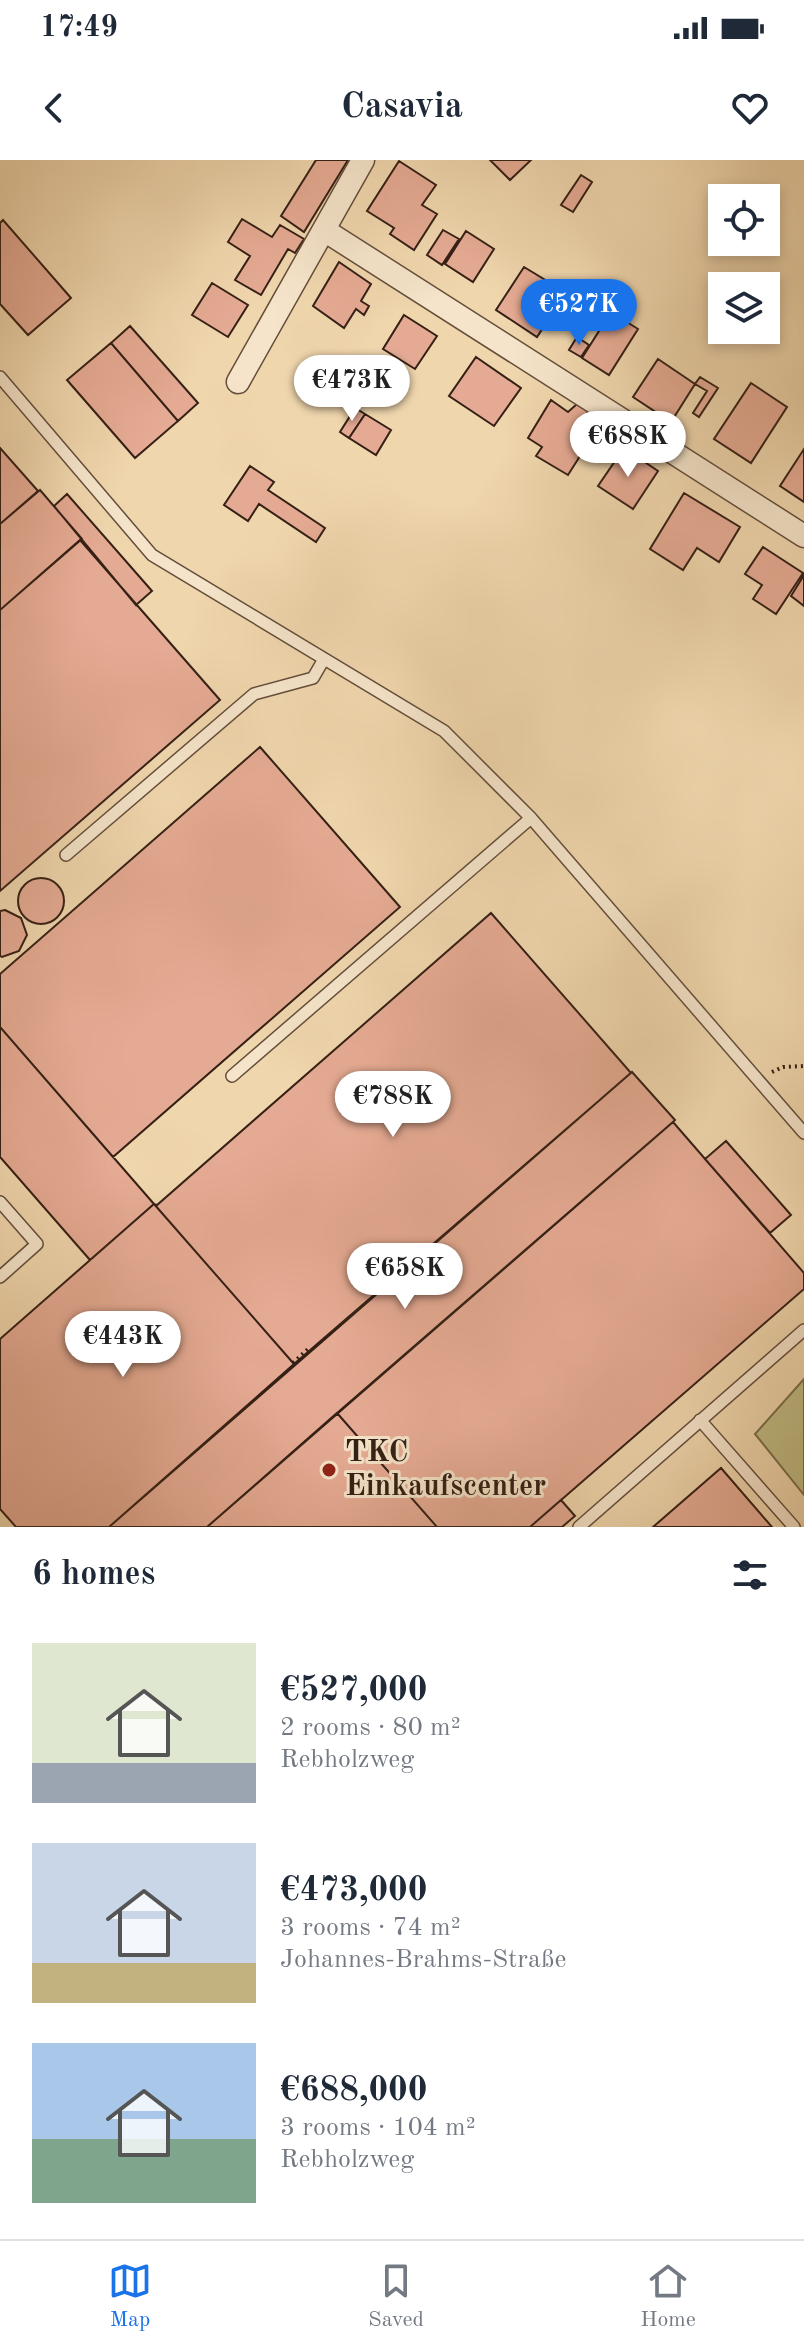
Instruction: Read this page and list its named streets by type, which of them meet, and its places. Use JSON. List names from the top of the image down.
{
  "places": ["TKC Einkaufscenter"],
  "page": {
    "status": "17:49",
    "header": "Casavia",
    "price": [
      "€527K",
      "€473K",
      "€688K",
      "€788K",
      "€658K",
      "€443K"
    ],
    "heading": "6 homes",
    "list": [
      {
        "name": "€527,000",
        "note": "2 rooms · 80 m² · Rebholzweg"
      },
      {
        "name": "€473,000",
        "note": "3 rooms · 74 m² · Johannes-Brahms-Straße"
      },
      {
        "name": "€688,000",
        "note": "3 rooms · 104 m² · Rebholzweg"
      }
    ],
    "tabs": ["Map", "Saved", "Home"]
  }
}
